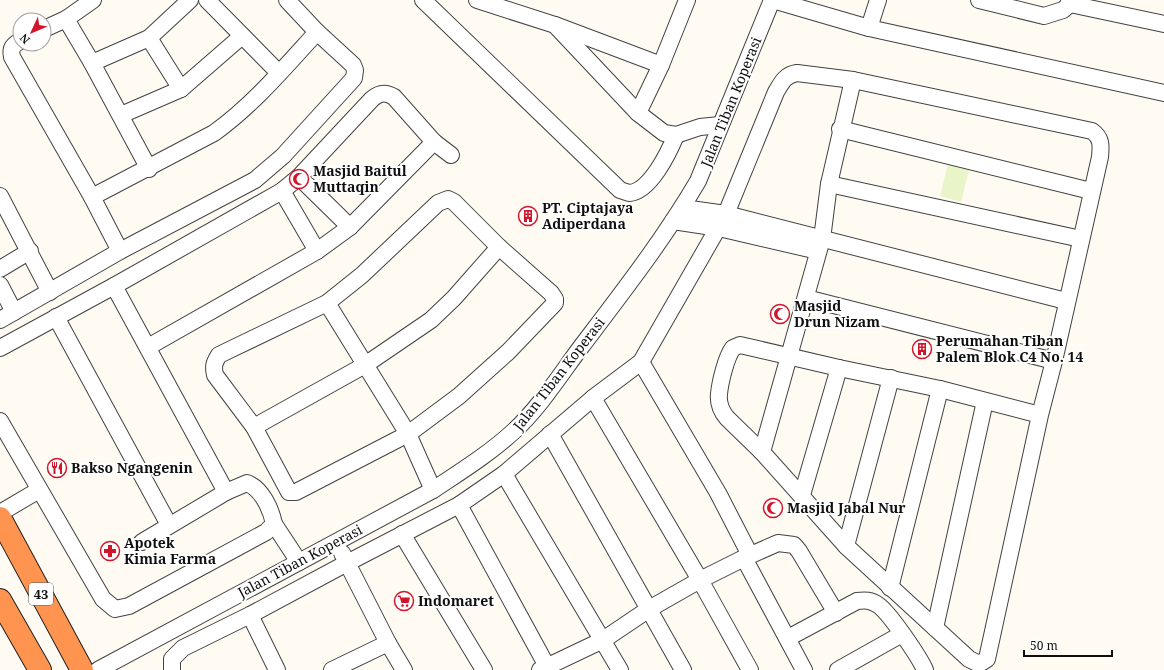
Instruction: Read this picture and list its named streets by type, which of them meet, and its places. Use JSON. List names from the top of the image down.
{
  "streets": {
    "highway": ["43"],
    "street": ["Jalan Tiban Koperasi"]
  },
  "places": {
    "mosque": ["Masjid Baitul Muttaqin", "Masjid Drun Nizam", "Masjid Jabal Nur"],
    "building": ["PT. Ciptajaya Adiperdana", "Perumahan Tiban Palem Blok C4 No. 14"],
    "restaurant": ["Bakso Ngangenin"],
    "pharmacy": ["Apotek Kimia Farma"],
    "supermarket": ["Indomaret"]
  },
  "scale_bar": "50 m",
  "north": "bottom left"
}
